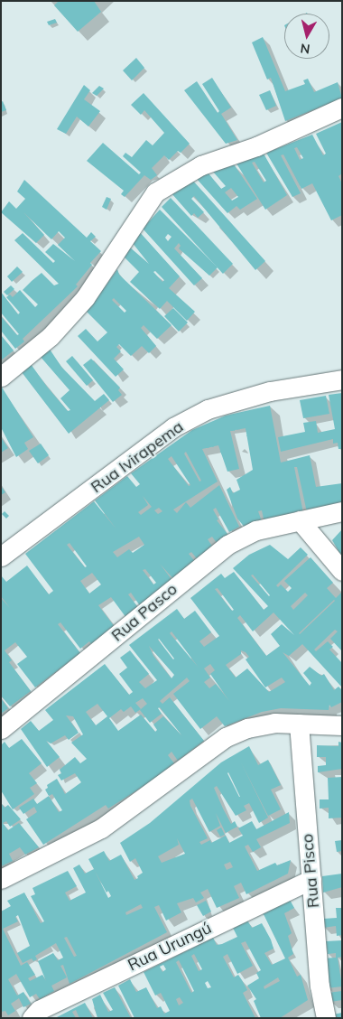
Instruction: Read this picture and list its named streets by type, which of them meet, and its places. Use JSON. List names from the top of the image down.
{
  "streets": {
    "street": [
      "Rua Ivirapema",
      "Rua Pasco",
      "Rua Pisco",
      "Rua Urungú"
    ]
  },
  "crossings": [
    ["Rua Pisco", "Rua Urungú"]
  ],
  "north": "bottom"
}
